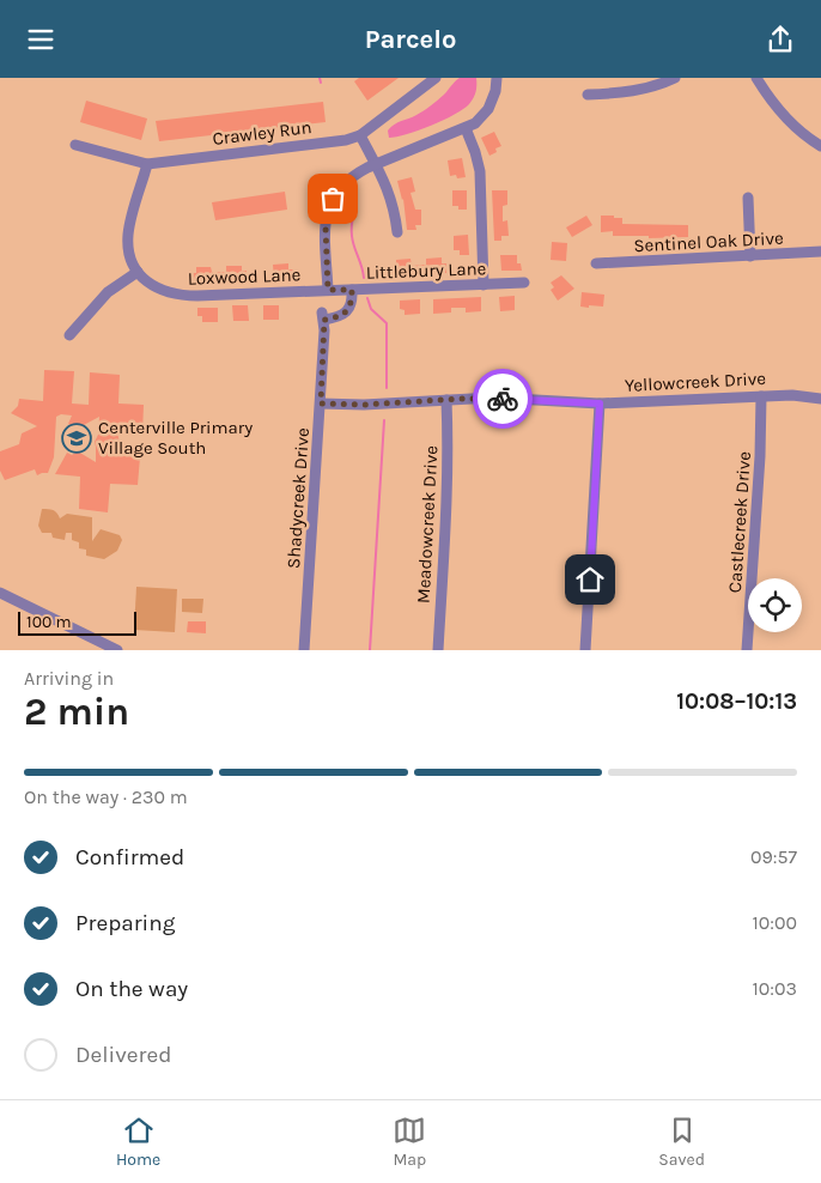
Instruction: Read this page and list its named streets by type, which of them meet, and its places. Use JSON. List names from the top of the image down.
{
  "streets": {
    "street": [
      "Crawley Run",
      "Sentinel Oak Drive",
      "Littlebury Lane",
      "Loxwood Lane",
      "Yellowcreek Drive",
      "Shadycreek Drive",
      "Castlecreek Drive",
      "Meadowcreek Drive"
    ]
  },
  "crossings": [
    ["Littlebury Lane", "Loxwood Lane"],
    ["Littlebury Lane", "Shadycreek Drive"],
    ["Yellowcreek Drive", "Shadycreek Drive"],
    ["Yellowcreek Drive", "Castlecreek Drive"],
    ["Yellowcreek Drive", "Meadowcreek Drive"]
  ],
  "places": {
    "school or university": ["Centerville Primary Village South"]
  },
  "scale_bar": "100 m",
  "page": {
    "header": "Parcelo",
    "scale": "100 m",
    "heading": ["2 min", "Arriving in", "10:08–10:13"],
    "bar": "On the way · 230 m",
    "list": [
      ["Confirmed", "09:57"],
      ["Preparing", "10:00"],
      ["On the way", "10:03"],
      "Delivered"
    ],
    "tabs": ["Home", "Map", "Saved"]
  }
}
